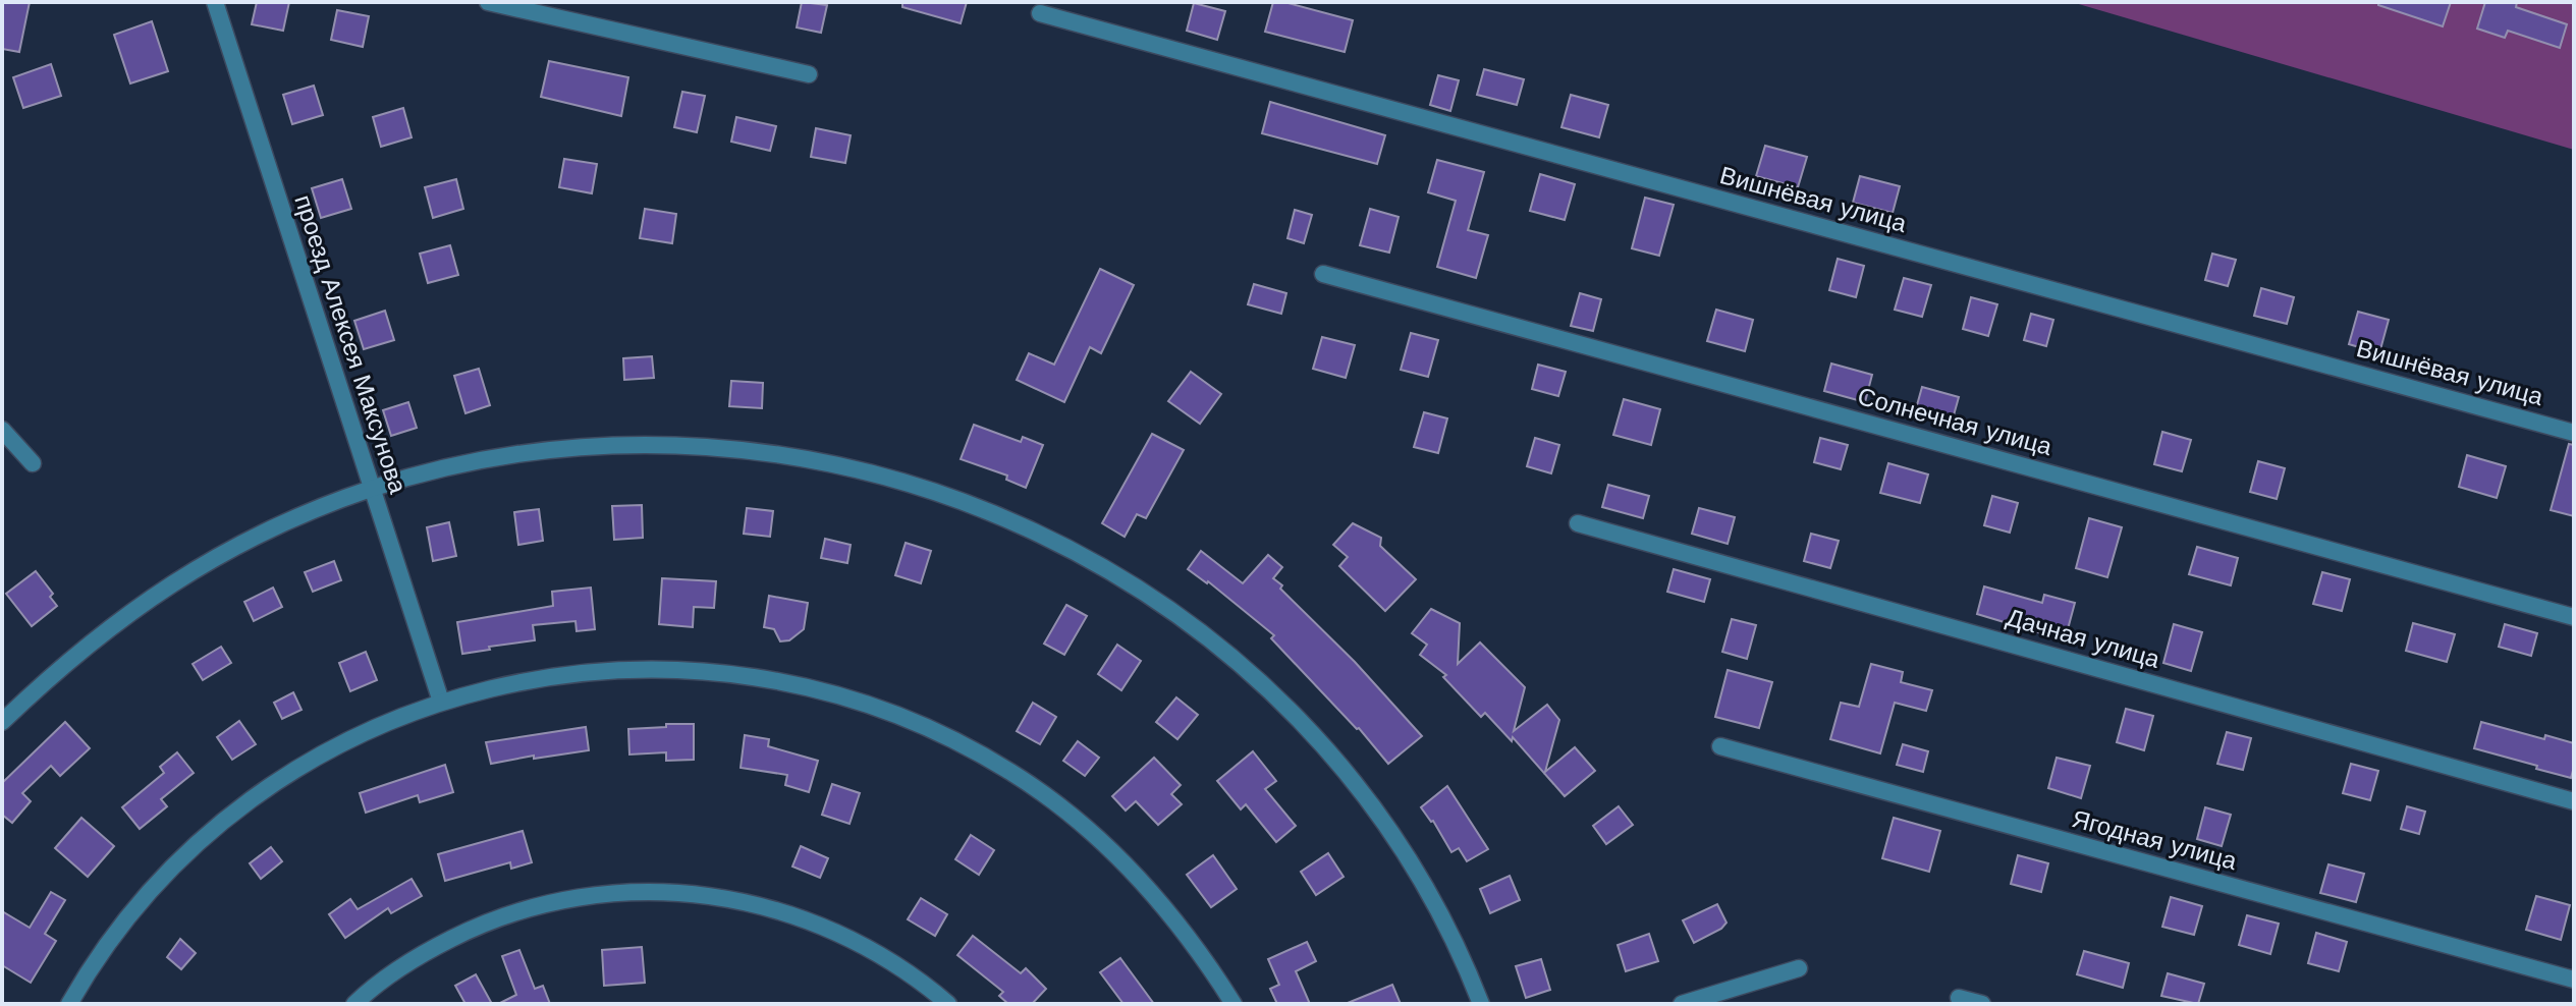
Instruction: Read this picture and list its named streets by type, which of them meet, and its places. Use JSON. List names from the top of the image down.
{
  "streets": {
    "street": [
      "Вишнёвая улица",
      "проезд Алексея Максунова",
      "Солнечная улица",
      "Дачная улица",
      "Ягодная улица"
    ]
  }
}
